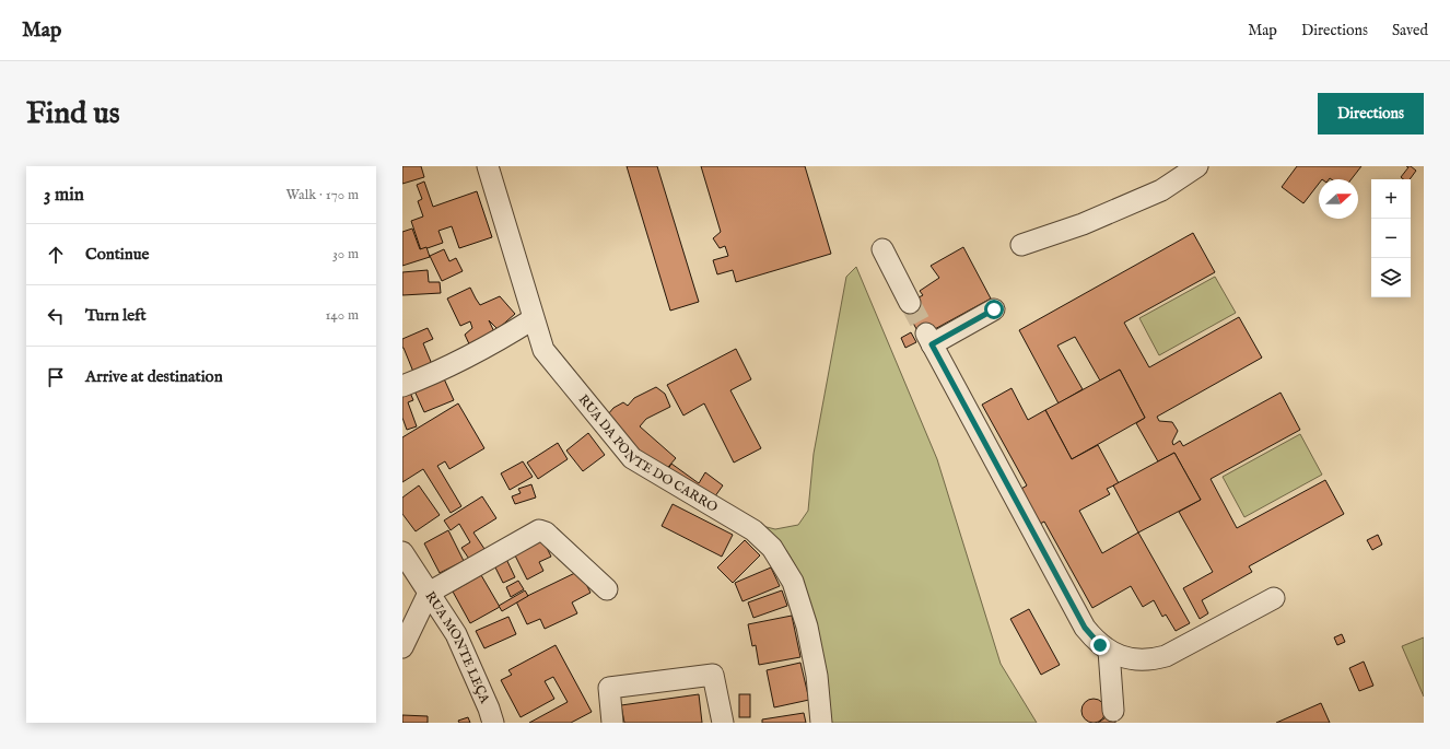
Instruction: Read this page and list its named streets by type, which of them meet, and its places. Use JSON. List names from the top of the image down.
{
  "streets": {
    "street": ["RUA DA PONTE DO CARRO", "RUA MONTE LEÇA"]
  },
  "north": "right",
  "page": {
    "header": "Map",
    "nav": ["Map", "Directions", "Saved"],
    "buttons": "Directions",
    "title": "Find us",
    "heading": ["3 min", "Walk · 170 m"],
    "map_buttons": ["+", "−"],
    "list": [
      ["Continue", "30 m"],
      ["Turn left", "140 m"],
      "Arrive at destination"
    ]
  }
}
